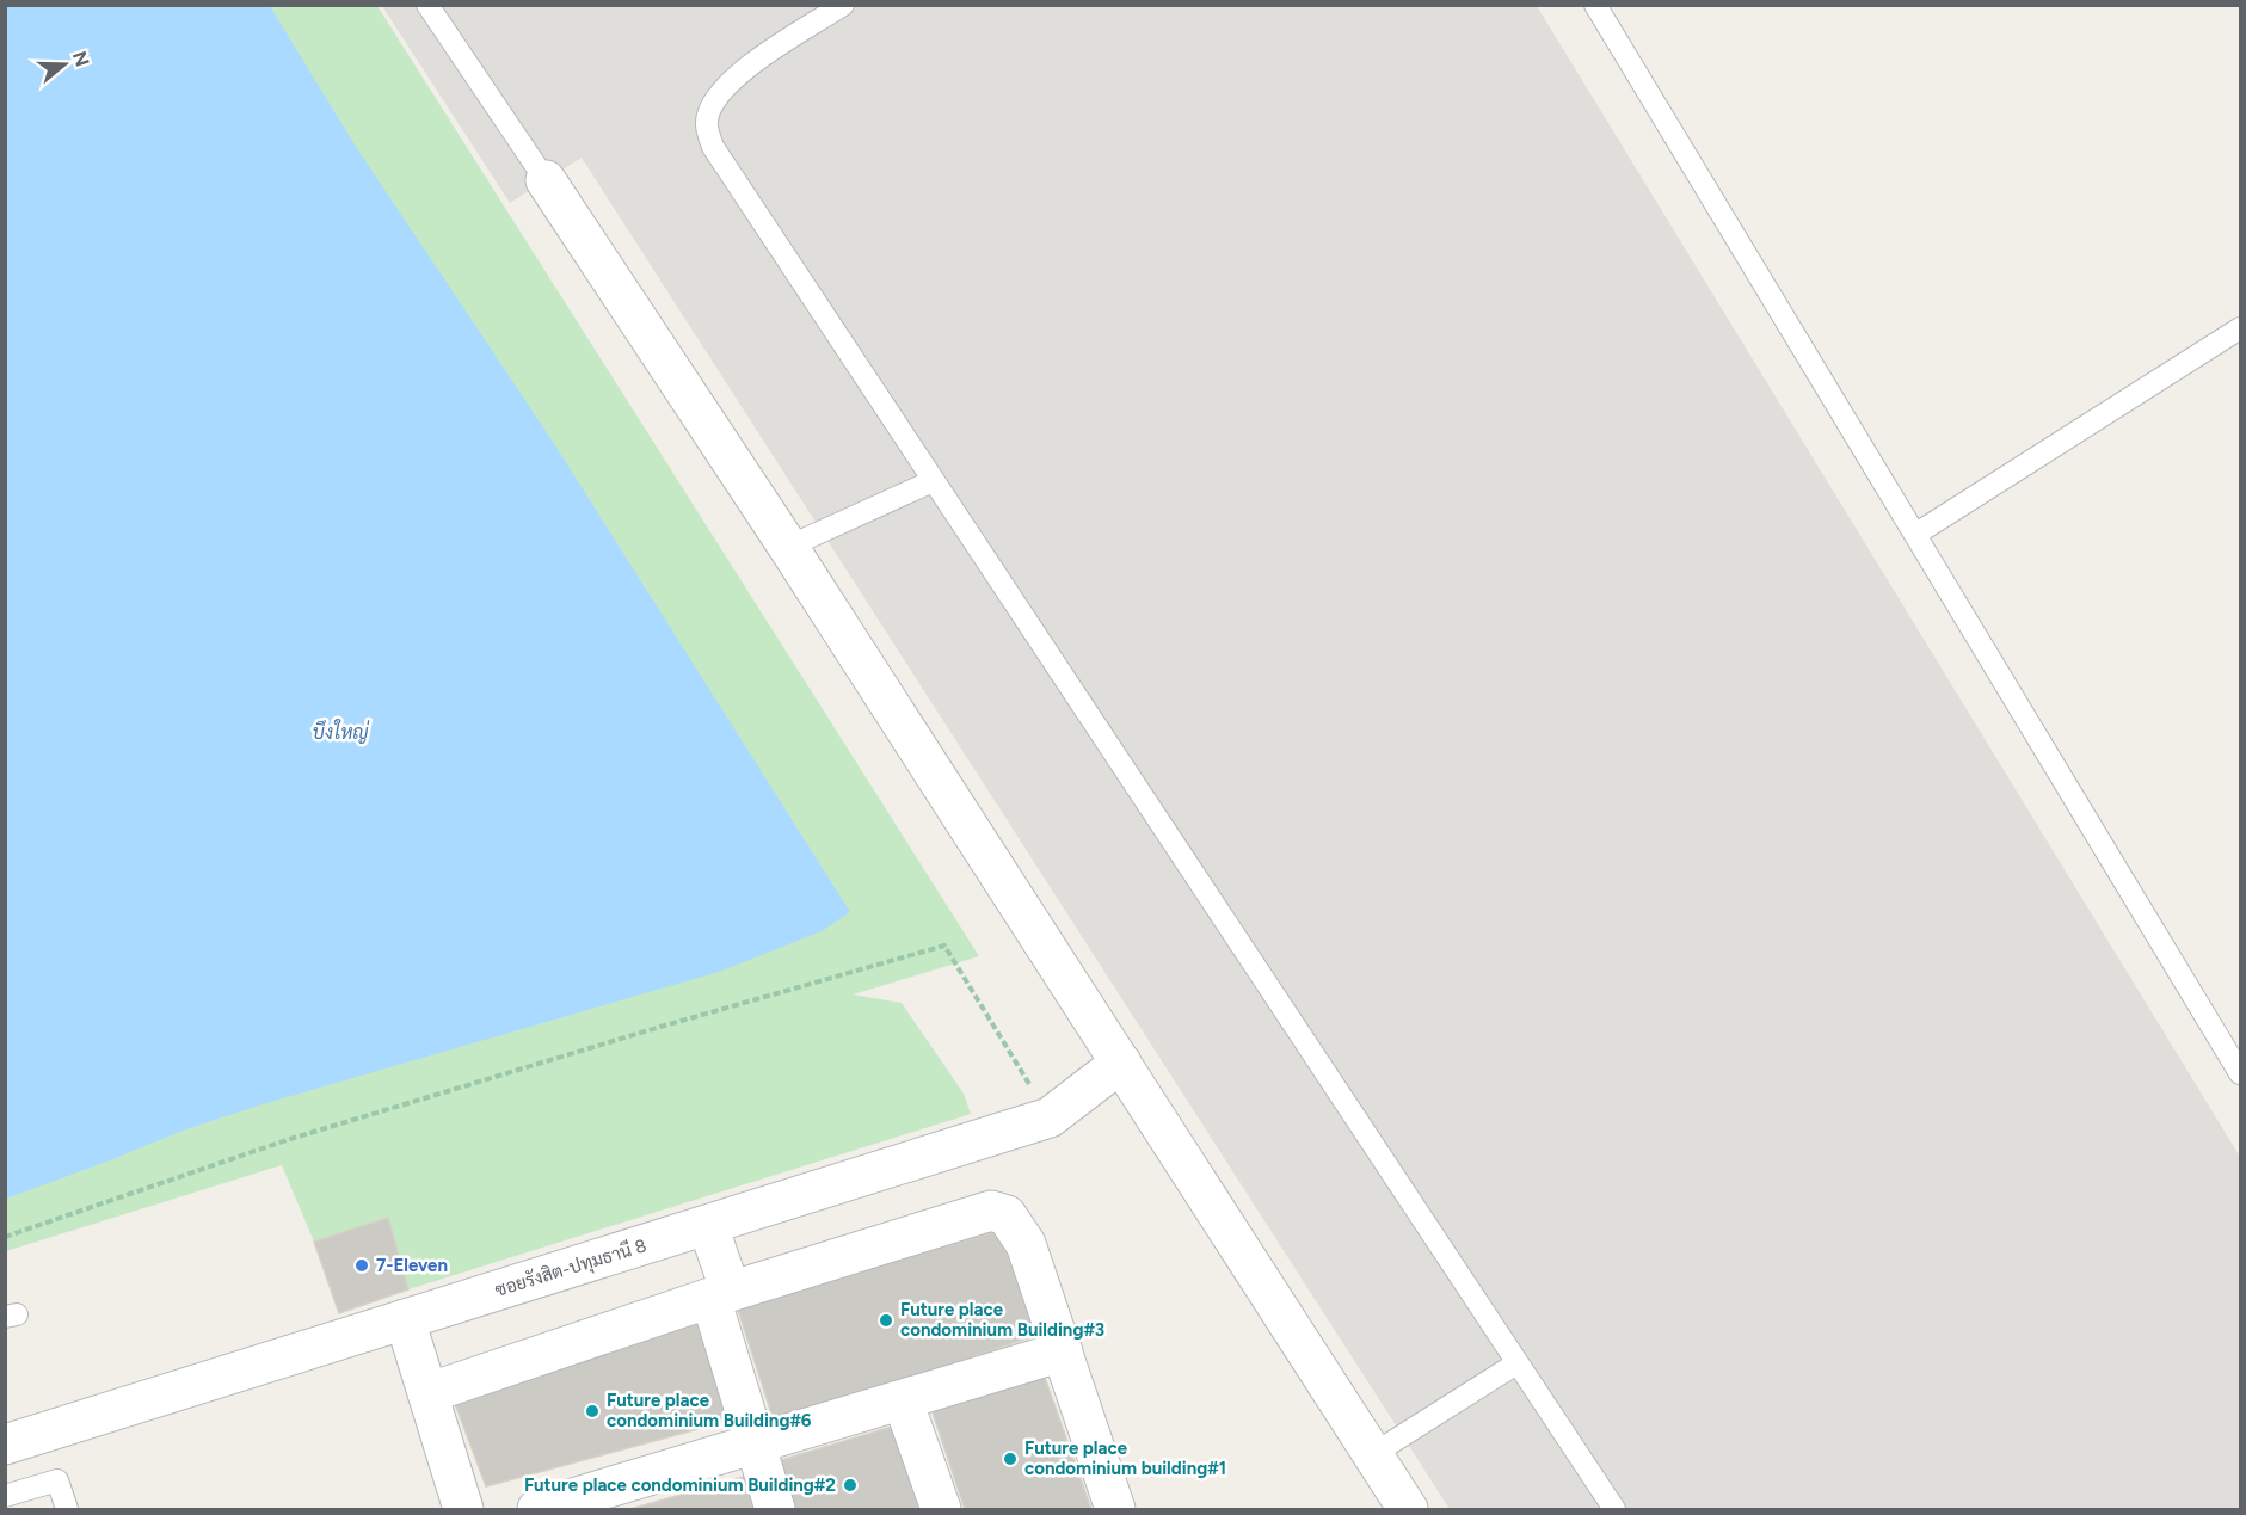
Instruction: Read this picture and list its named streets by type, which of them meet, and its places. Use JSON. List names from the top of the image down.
{
  "streets": {
    "street": ["ซอยรังสิต-ปทุมธานี 8"]
  },
  "water": ["บึงใหญ่"],
  "places": [
    "7-Eleven",
    "Future place condominium Building#3",
    "Future place condominium Building#6",
    "Future place condominium building#1",
    "Future place condominium Building#2"
  ],
  "north": "right"
}
